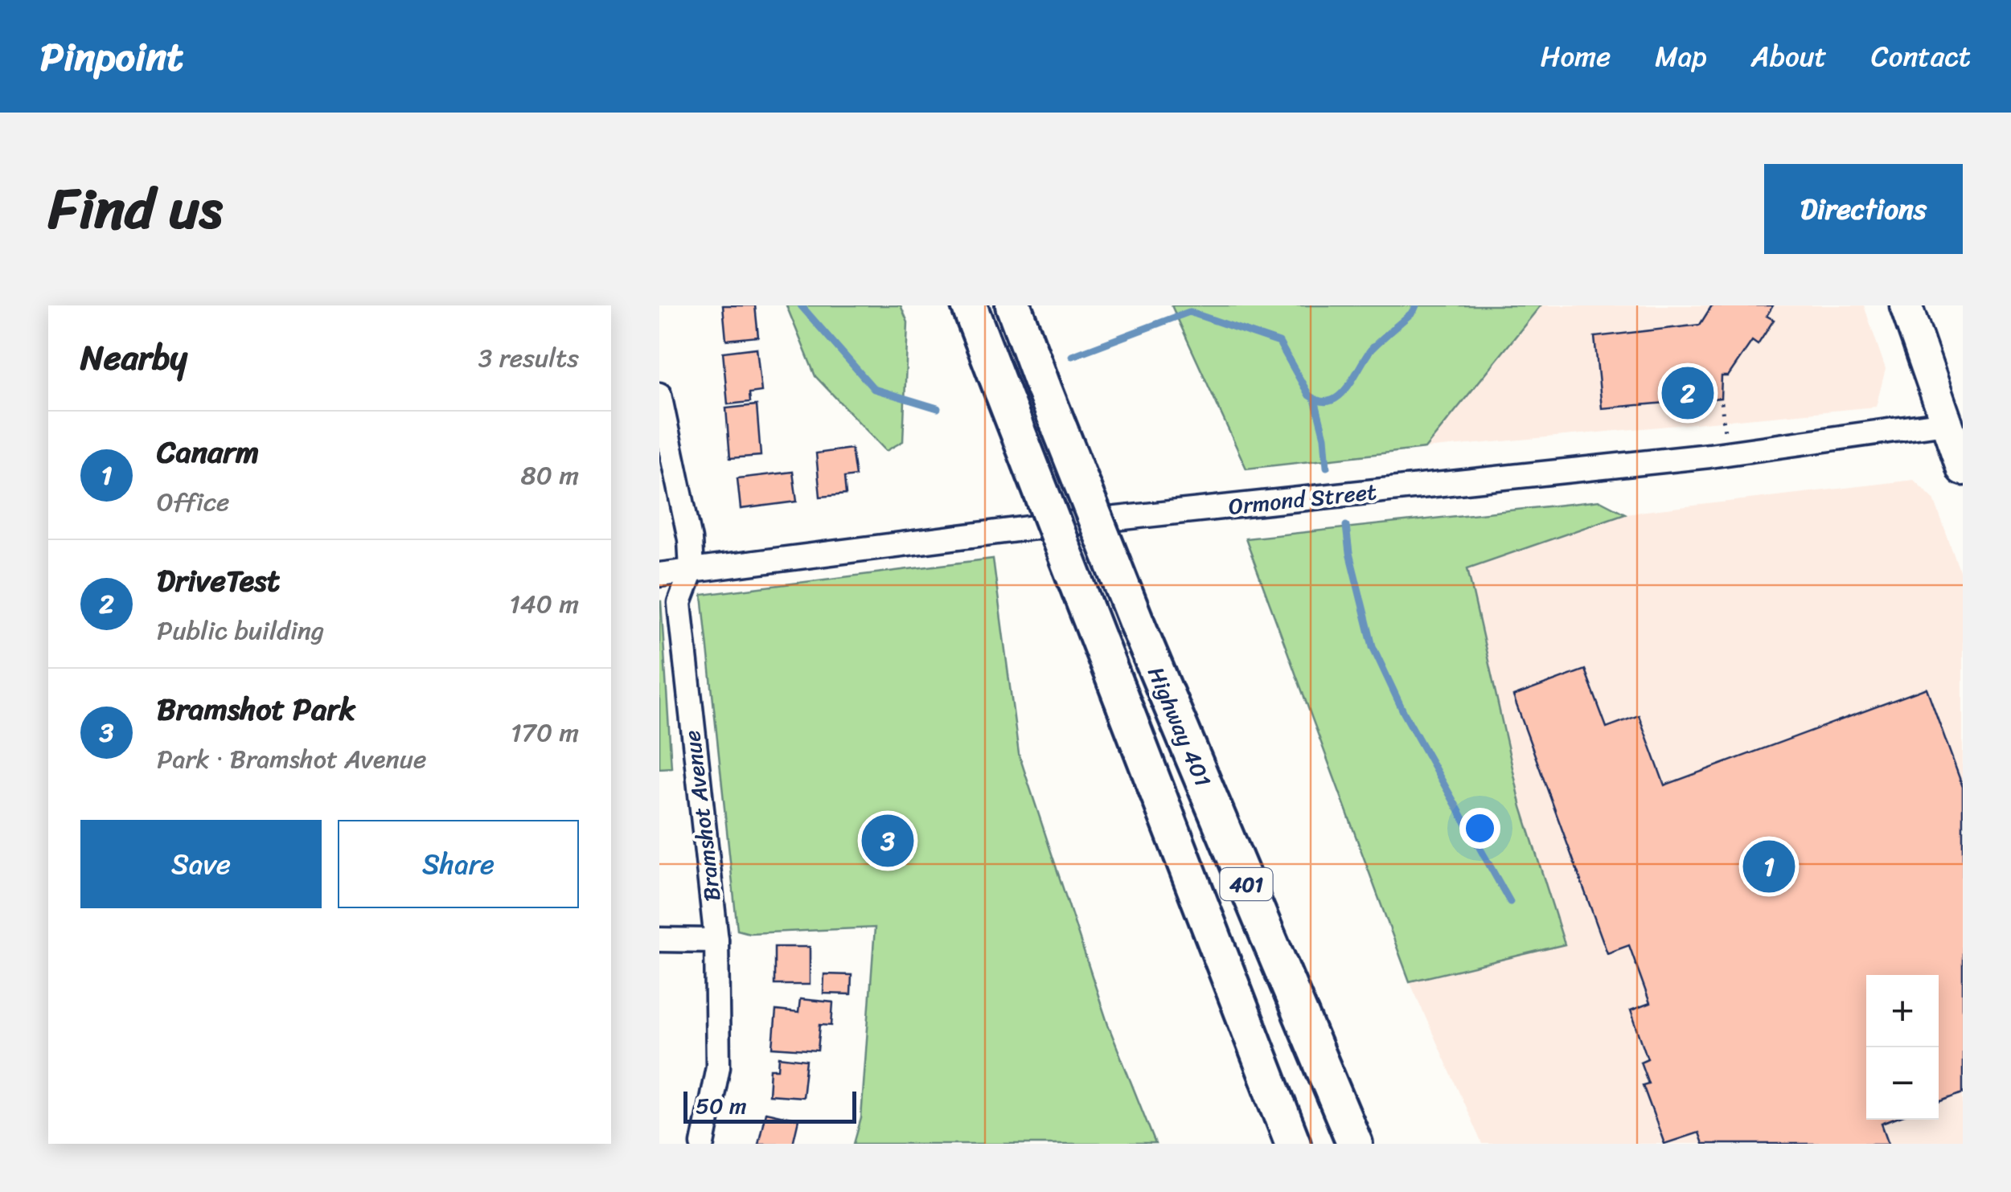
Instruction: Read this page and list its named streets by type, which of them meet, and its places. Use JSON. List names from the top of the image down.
{
  "streets": {
    "highway": ["Highway 401", "401"],
    "street": ["Ormond Street", "Bramshot Avenue"]
  },
  "crossings": [
    ["Ormond Street", "Bramshot Avenue"]
  ],
  "scale_bar": "50 m",
  "page": {
    "header": "Pinpoint",
    "nav": [
      "Home",
      "Map",
      "About",
      "Contact"
    ],
    "title": "Find us",
    "buttons": [
      "Directions",
      ["Save", "Share"]
    ],
    "heading": ["Nearby", "3 results"],
    "pins": ["2", "3", "1"],
    "list": [
      {
        "mark": "1",
        "name": "Canarm",
        "note": "Office",
        "value": "80 m"
      },
      {
        "mark": "2",
        "name": "DriveTest",
        "note": "Public building",
        "value": "140 m"
      },
      {
        "mark": "3",
        "name": "Bramshot Park",
        "note": "Park · Bramshot Avenue",
        "value": "170 m"
      }
    ],
    "map_buttons": ["+", "−"],
    "scale": "50 m"
  }
}
